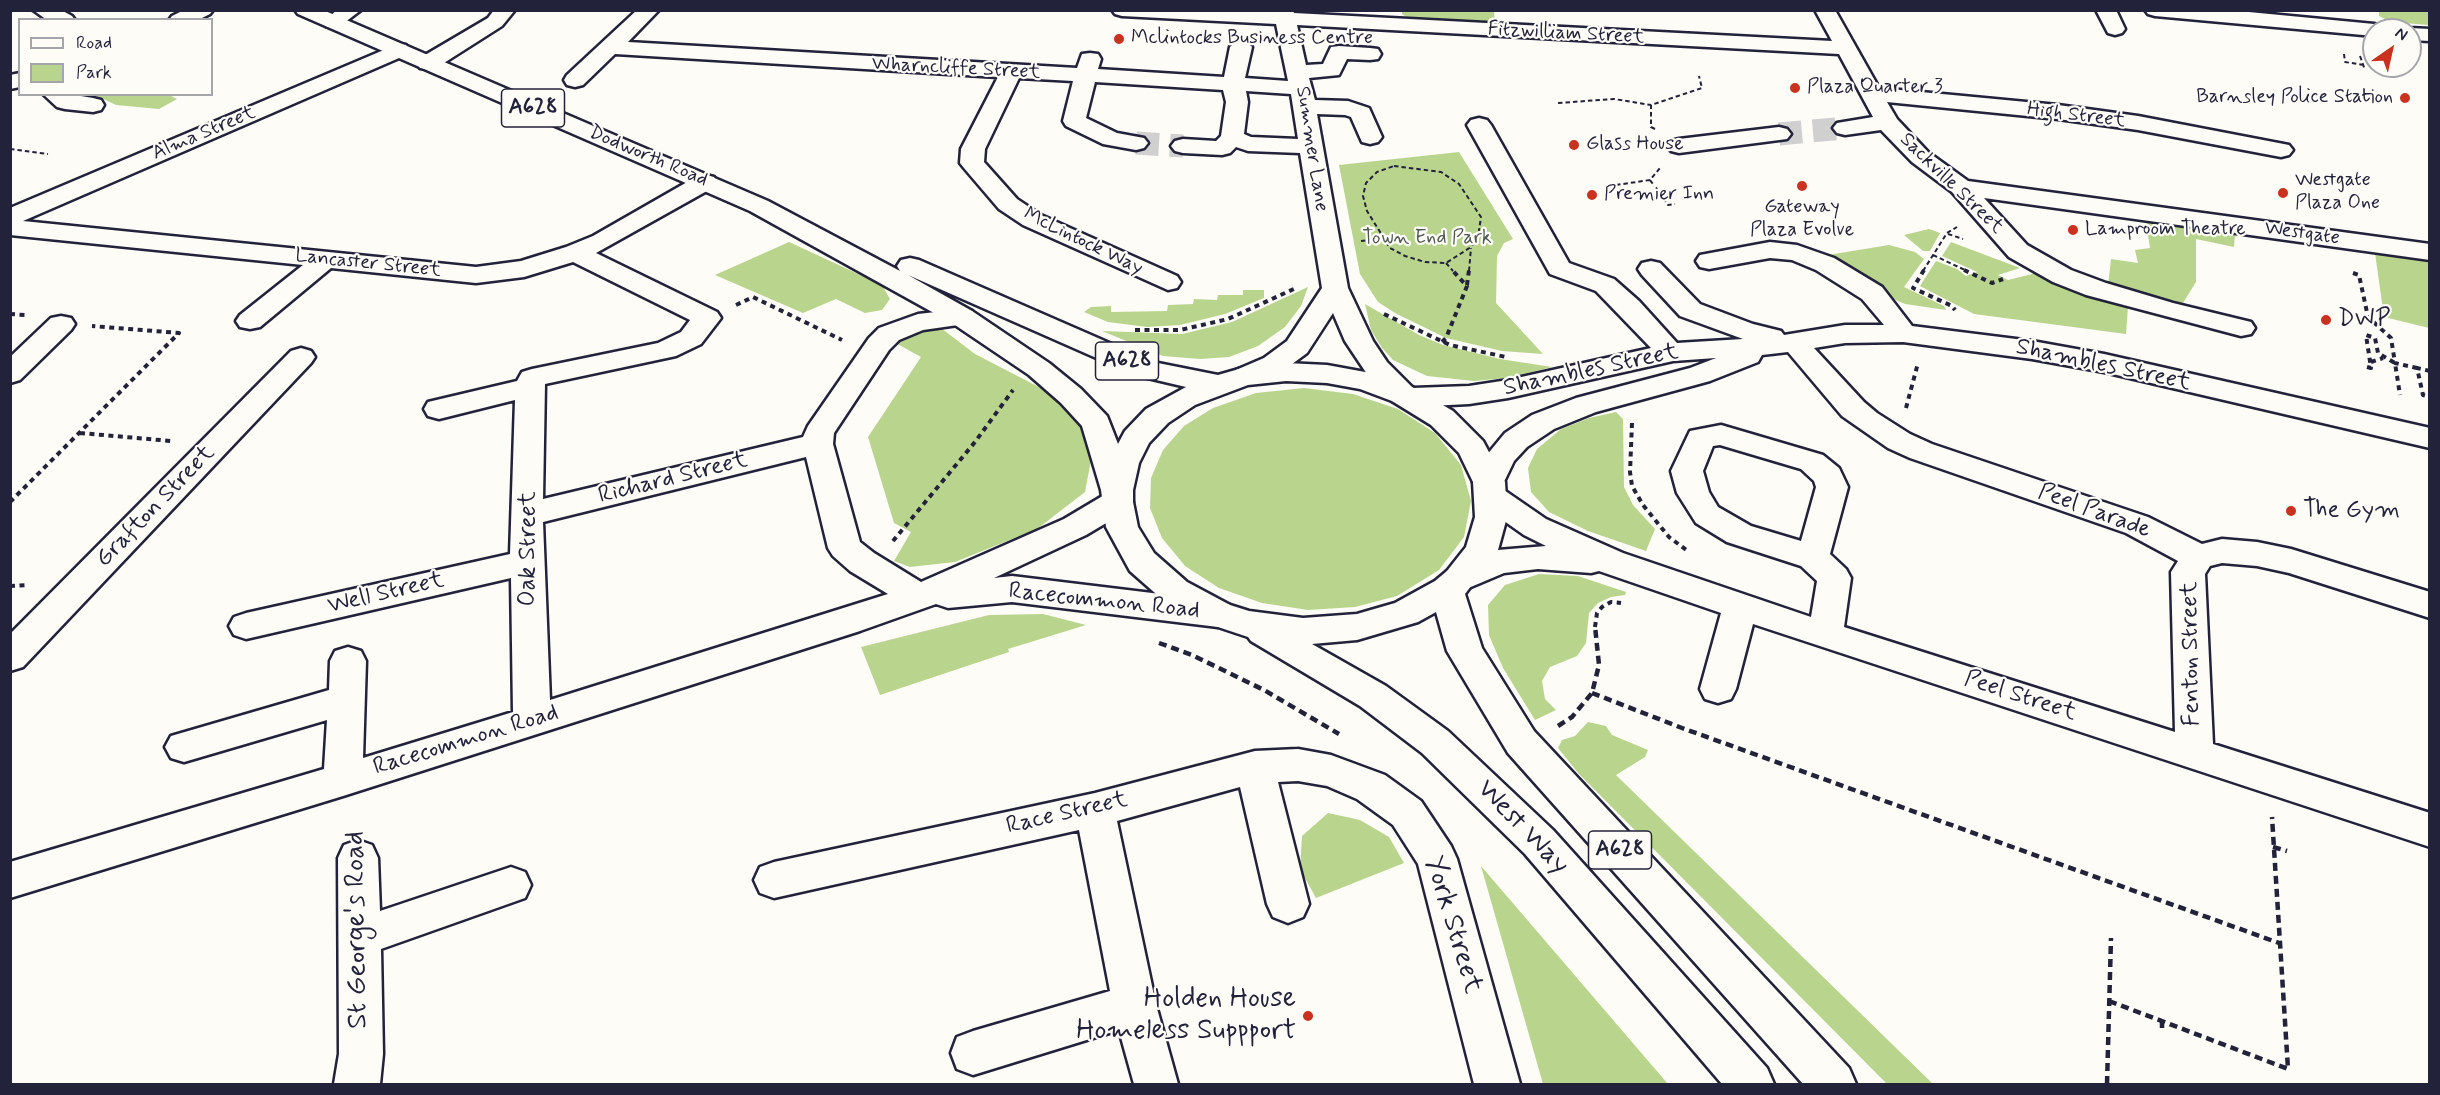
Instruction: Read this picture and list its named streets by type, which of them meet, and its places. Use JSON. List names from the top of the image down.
{
  "streets": {
    "main road": [
      "Fitzwilliam Street",
      "Wharncliffe Street",
      "A628",
      "High Street",
      "Alma Street",
      "Summer Lane",
      "Dodworth Road",
      "Sackville Street",
      "Westgate",
      "McLintock Way",
      "Lancaster Street",
      "Shambles Street",
      "Richard Street",
      "Grafton Street",
      "Peel Parade",
      "Oak Street",
      "Well Street",
      "Racecommon Road",
      "Fenton Street",
      "Peel Street",
      "Race Street",
      "West Way",
      "York Street",
      "St George's Road"
    ]
  },
  "crossings": [
    ["Fitzwilliam Street", "Summer Lane"],
    ["Fitzwilliam Street", "Sackville Street"],
    ["Wharncliffe Street", "Summer Lane"],
    ["Wharncliffe Street", "McLintock Way"],
    ["A628", "Dodworth Road"],
    ["A628", "Racecommon Road"],
    ["A628", "Peel Street"],
    ["A628", "West Way"],
    ["High Street", "Sackville Street"],
    ["Alma Street", "Dodworth Road"],
    ["Summer Lane", "Shambles Street"],
    ["Dodworth Road", "Lancaster Street"],
    ["Sackville Street", "Westgate"],
    ["Shambles Street", "Peel Parade"],
    ["Shambles Street", "Peel Street"],
    ["Richard Street", "Oak Street"],
    ["Peel Parade", "Fenton Street"],
    ["Oak Street", "Well Street"],
    ["Oak Street", "Racecommon Road"],
    ["Racecommon Road", "Peel Street"],
    ["Racecommon Road", "West Way"],
    ["Fenton Street", "Peel Street"],
    ["Race Street", "York Street"]
  ],
  "parks": ["Town End Park"],
  "places": [
    "Mclintocks Business Centre",
    "Plaza Quarter 3",
    "Barnsley Police Station",
    "Glass House",
    "Gateway Plaza Evolve",
    "Westgate Plaza One",
    "Premier Inn",
    "Lamproom Theatre",
    "DWP",
    "The Gym",
    "Holden House Homeless Suppport"
  ],
  "legend": ["Road", "Park"],
  "north": "top right"
}
